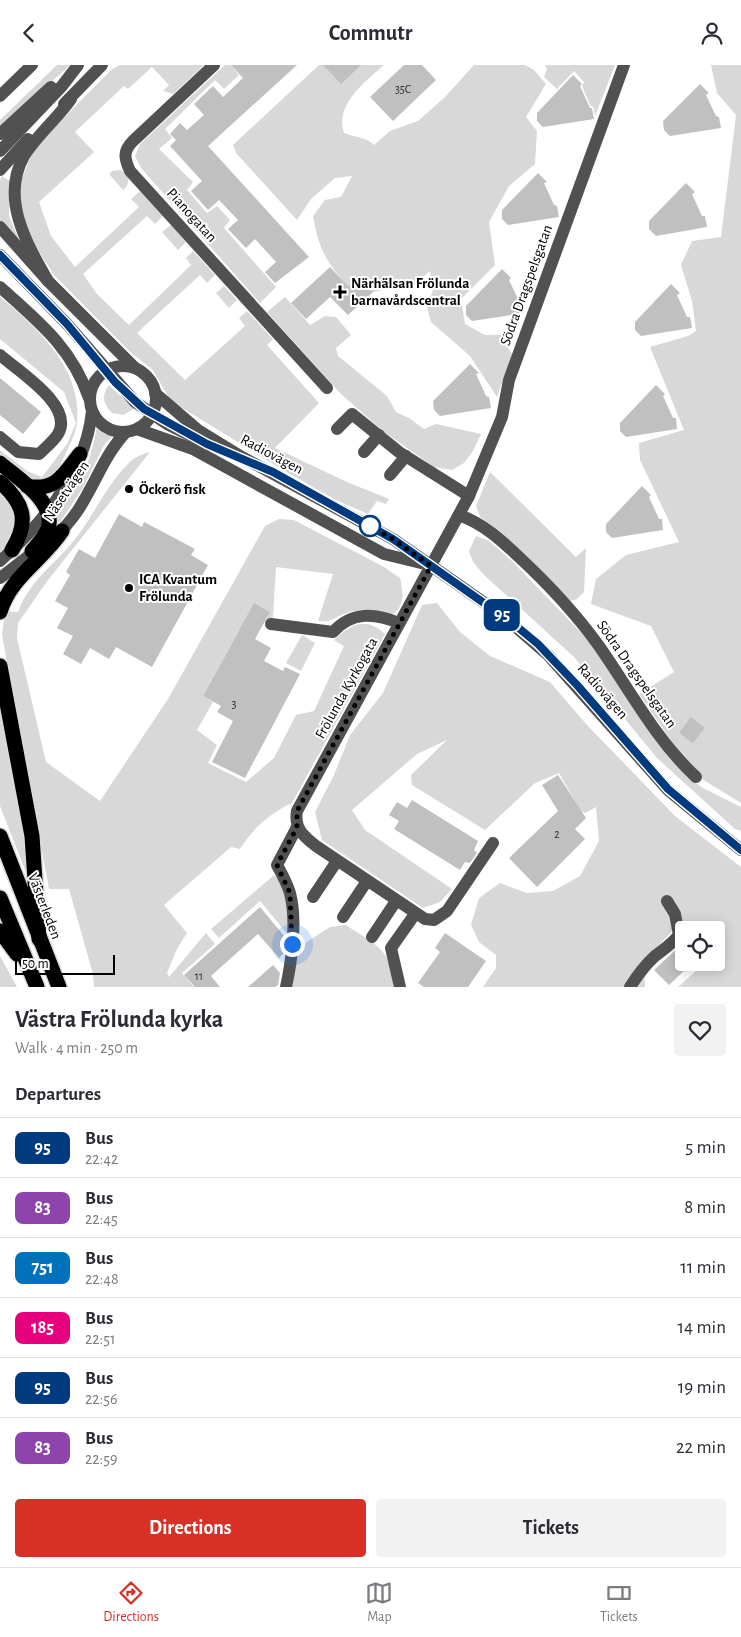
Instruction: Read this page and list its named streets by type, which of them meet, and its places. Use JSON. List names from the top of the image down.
{
  "streets": {
    "highway": ["Västerleden"],
    "street": [
      "Pianogatan",
      "Södra Dragspelsgatan",
      "Radiovägen",
      "Näsetvägen",
      "Frölunda Kyrkogata"
    ]
  },
  "crossings": [
    ["Södra Dragspelsgatan", "Radiovägen"],
    ["Södra Dragspelsgatan", "Frölunda Kyrkogata"],
    ["Radiovägen", "Näsetvägen"],
    ["Radiovägen", "Frölunda Kyrkogata"]
  ],
  "places": {
    "health": ["Närhälsan Frölunda barnavårdscentral"],
    "other": ["Öckerö fisk", "ICA Kvantum Frölunda"]
  },
  "lines": ["bus line 95"],
  "house_numbers": [
    "35C",
    "3",
    "2",
    "11"
  ],
  "scale_bar": "50 m",
  "page": {
    "header": "Commutr",
    "on_map": "95",
    "scale": "50 m",
    "heading": [
      ["Västra Frölunda kyrka", "Walk · 4 min · 250 m"],
      "Departures"
    ],
    "list": [
      {
        "mark": "95",
        "name": "Bus",
        "note": "22:42",
        "value": "5 min"
      },
      {
        "mark": "83",
        "name": "Bus",
        "note": "22:45",
        "value": "8 min"
      },
      {
        "mark": "751",
        "name": "Bus",
        "note": "22:48",
        "value": "11 min"
      },
      {
        "mark": "185",
        "name": "Bus",
        "note": "22:51",
        "value": "14 min"
      },
      {
        "mark": "95",
        "name": "Bus",
        "note": "22:56",
        "value": "19 min"
      },
      {
        "mark": "83",
        "name": "Bus",
        "note": "22:59",
        "value": "22 min"
      }
    ],
    "buttons": ["Directions", "Tickets"],
    "tabs": ["Directions", "Map", "Tickets"]
  }
}
